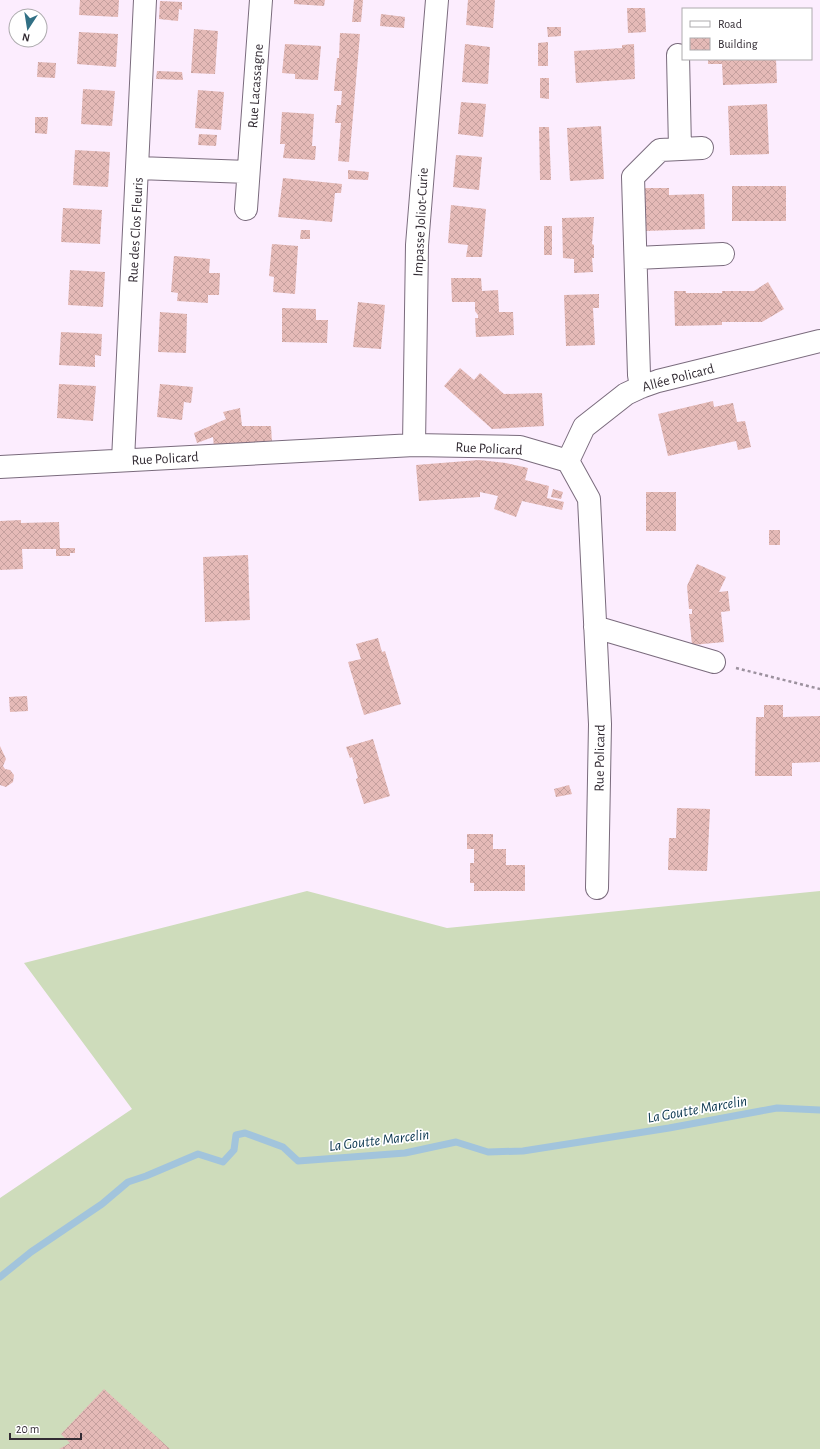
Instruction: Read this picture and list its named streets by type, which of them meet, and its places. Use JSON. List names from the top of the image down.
{
  "streets": {
    "street": [
      "Rue Lacassagne",
      "Impasse Joliot-Curie",
      "Rue des Clos Fleuris",
      "Allée Policard",
      "Rue Policard"
    ]
  },
  "crossings": [
    ["Impasse Joliot-Curie", "Rue Policard"],
    ["Rue des Clos Fleuris", "Rue Policard"],
    ["Allée Policard", "Rue Policard"]
  ],
  "water": ["La Goutte Marcelin"],
  "legend": ["Road", "Building"],
  "scale_bar": "20 m",
  "north": "bottom"
}
